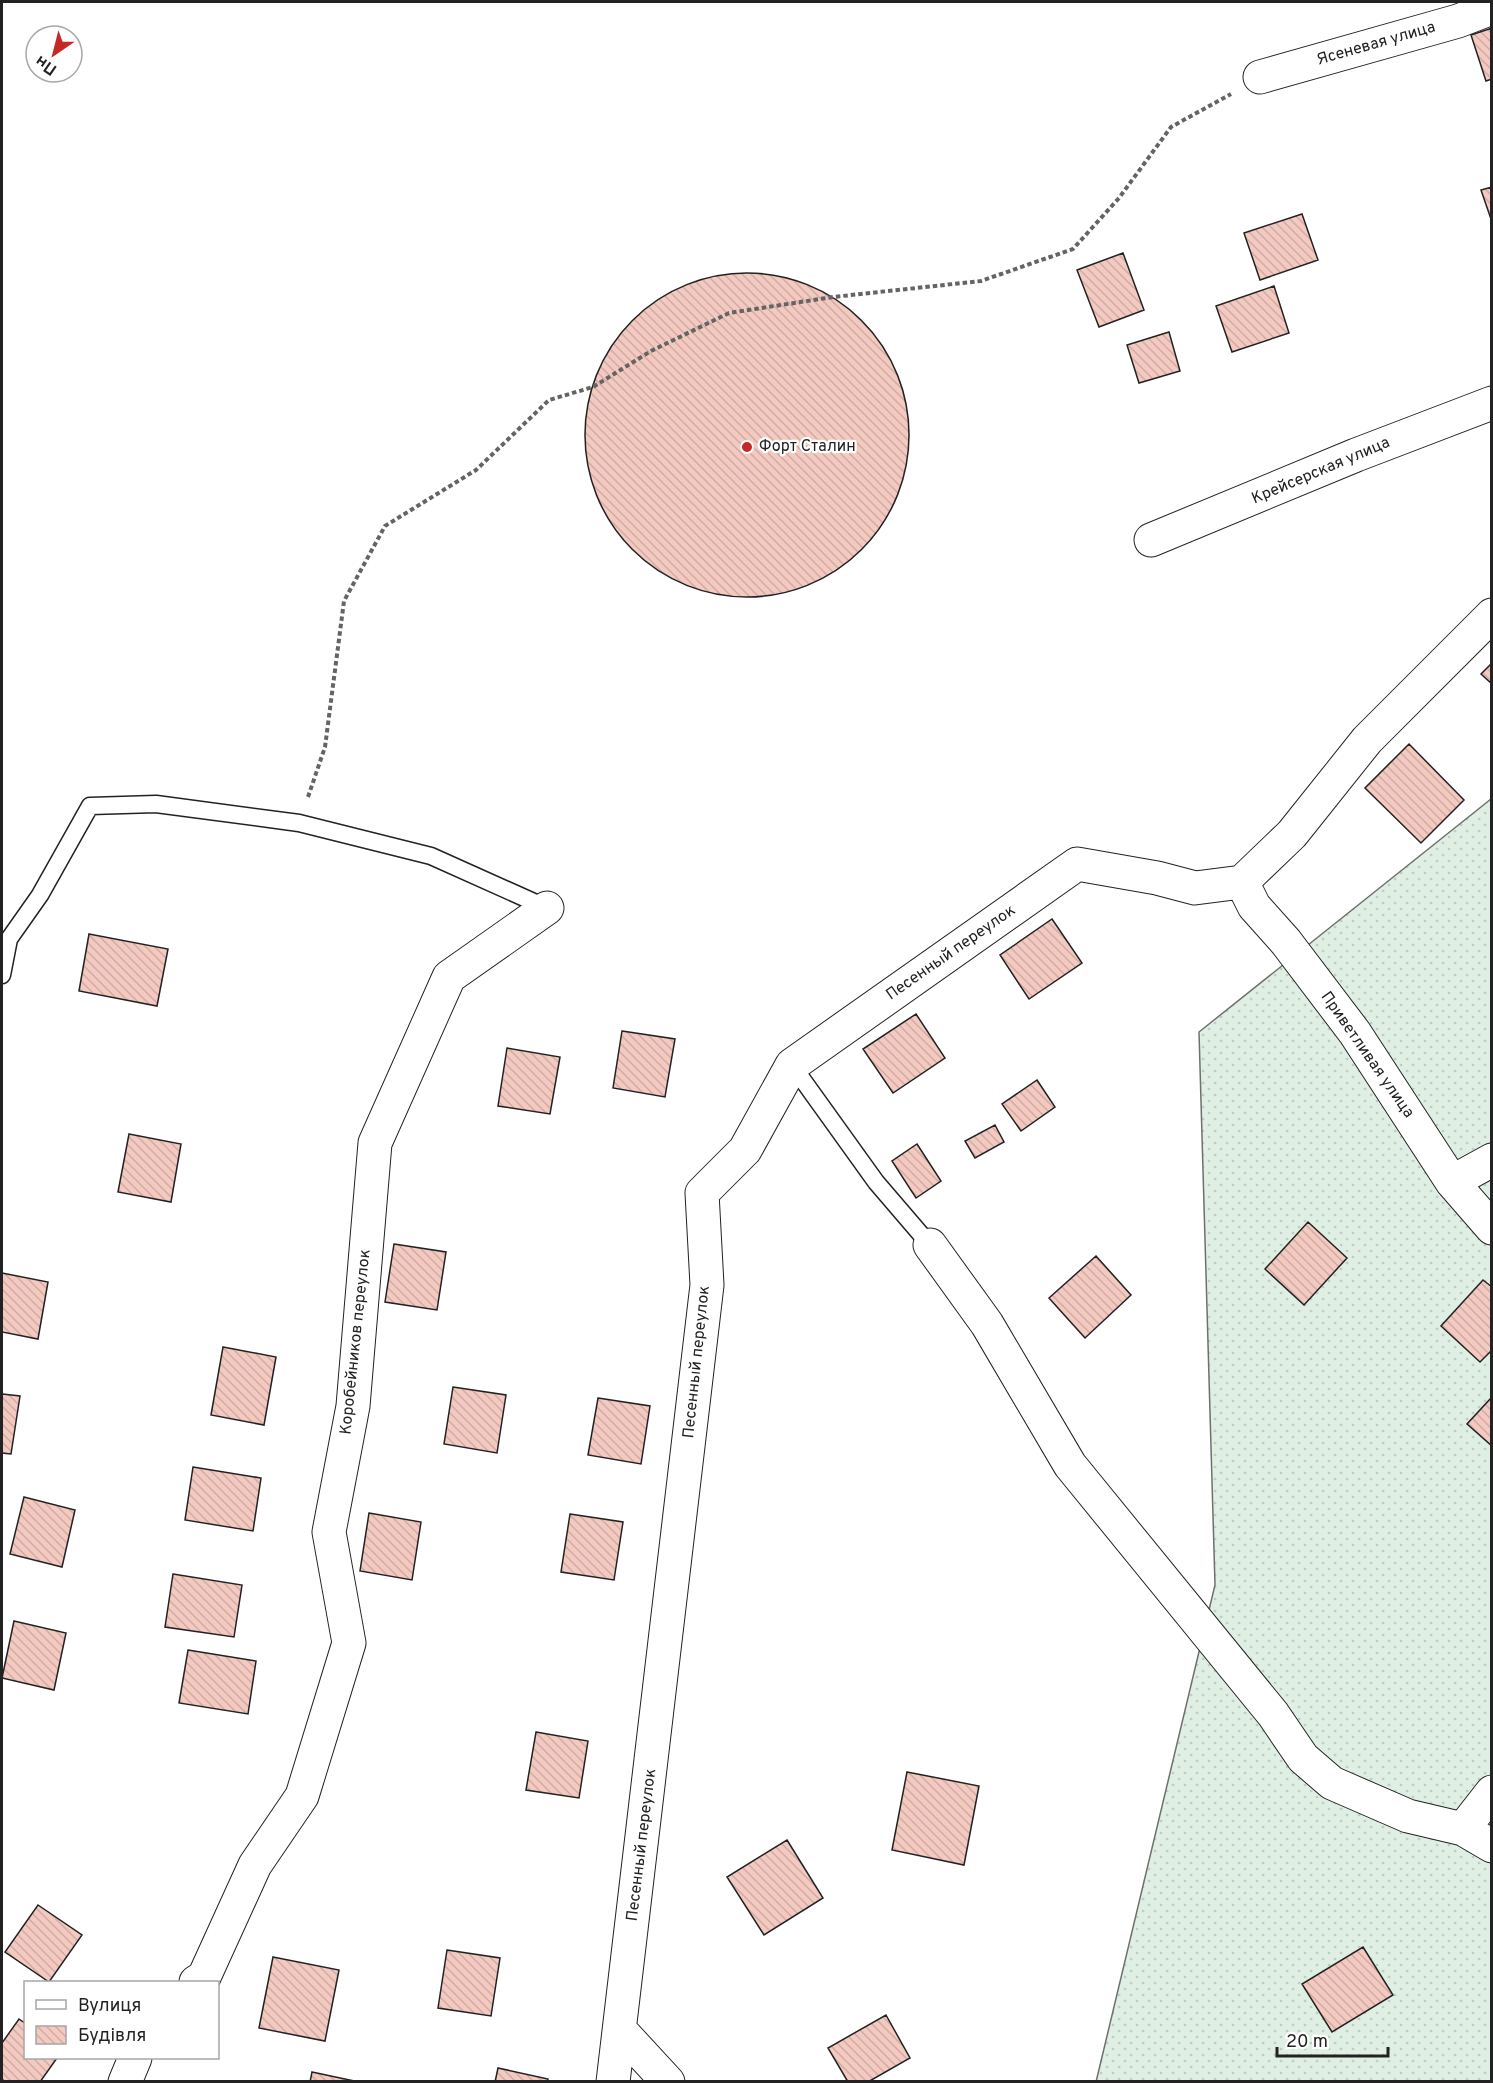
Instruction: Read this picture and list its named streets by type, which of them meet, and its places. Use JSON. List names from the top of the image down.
{
  "streets": {
    "street": [
      "Ясеневая улица",
      "Крейсерская улица",
      "Песенный переулок",
      "Приветливая улица",
      "Коробейников переулок"
    ]
  },
  "crossings": [
    ["Песенный переулок", "Приветливая улица"]
  ],
  "places": ["Форт Сталин"],
  "legend": ["Вулиця", "Будівля"],
  "scale_bar": "20 m",
  "north": "bottom left"
}
